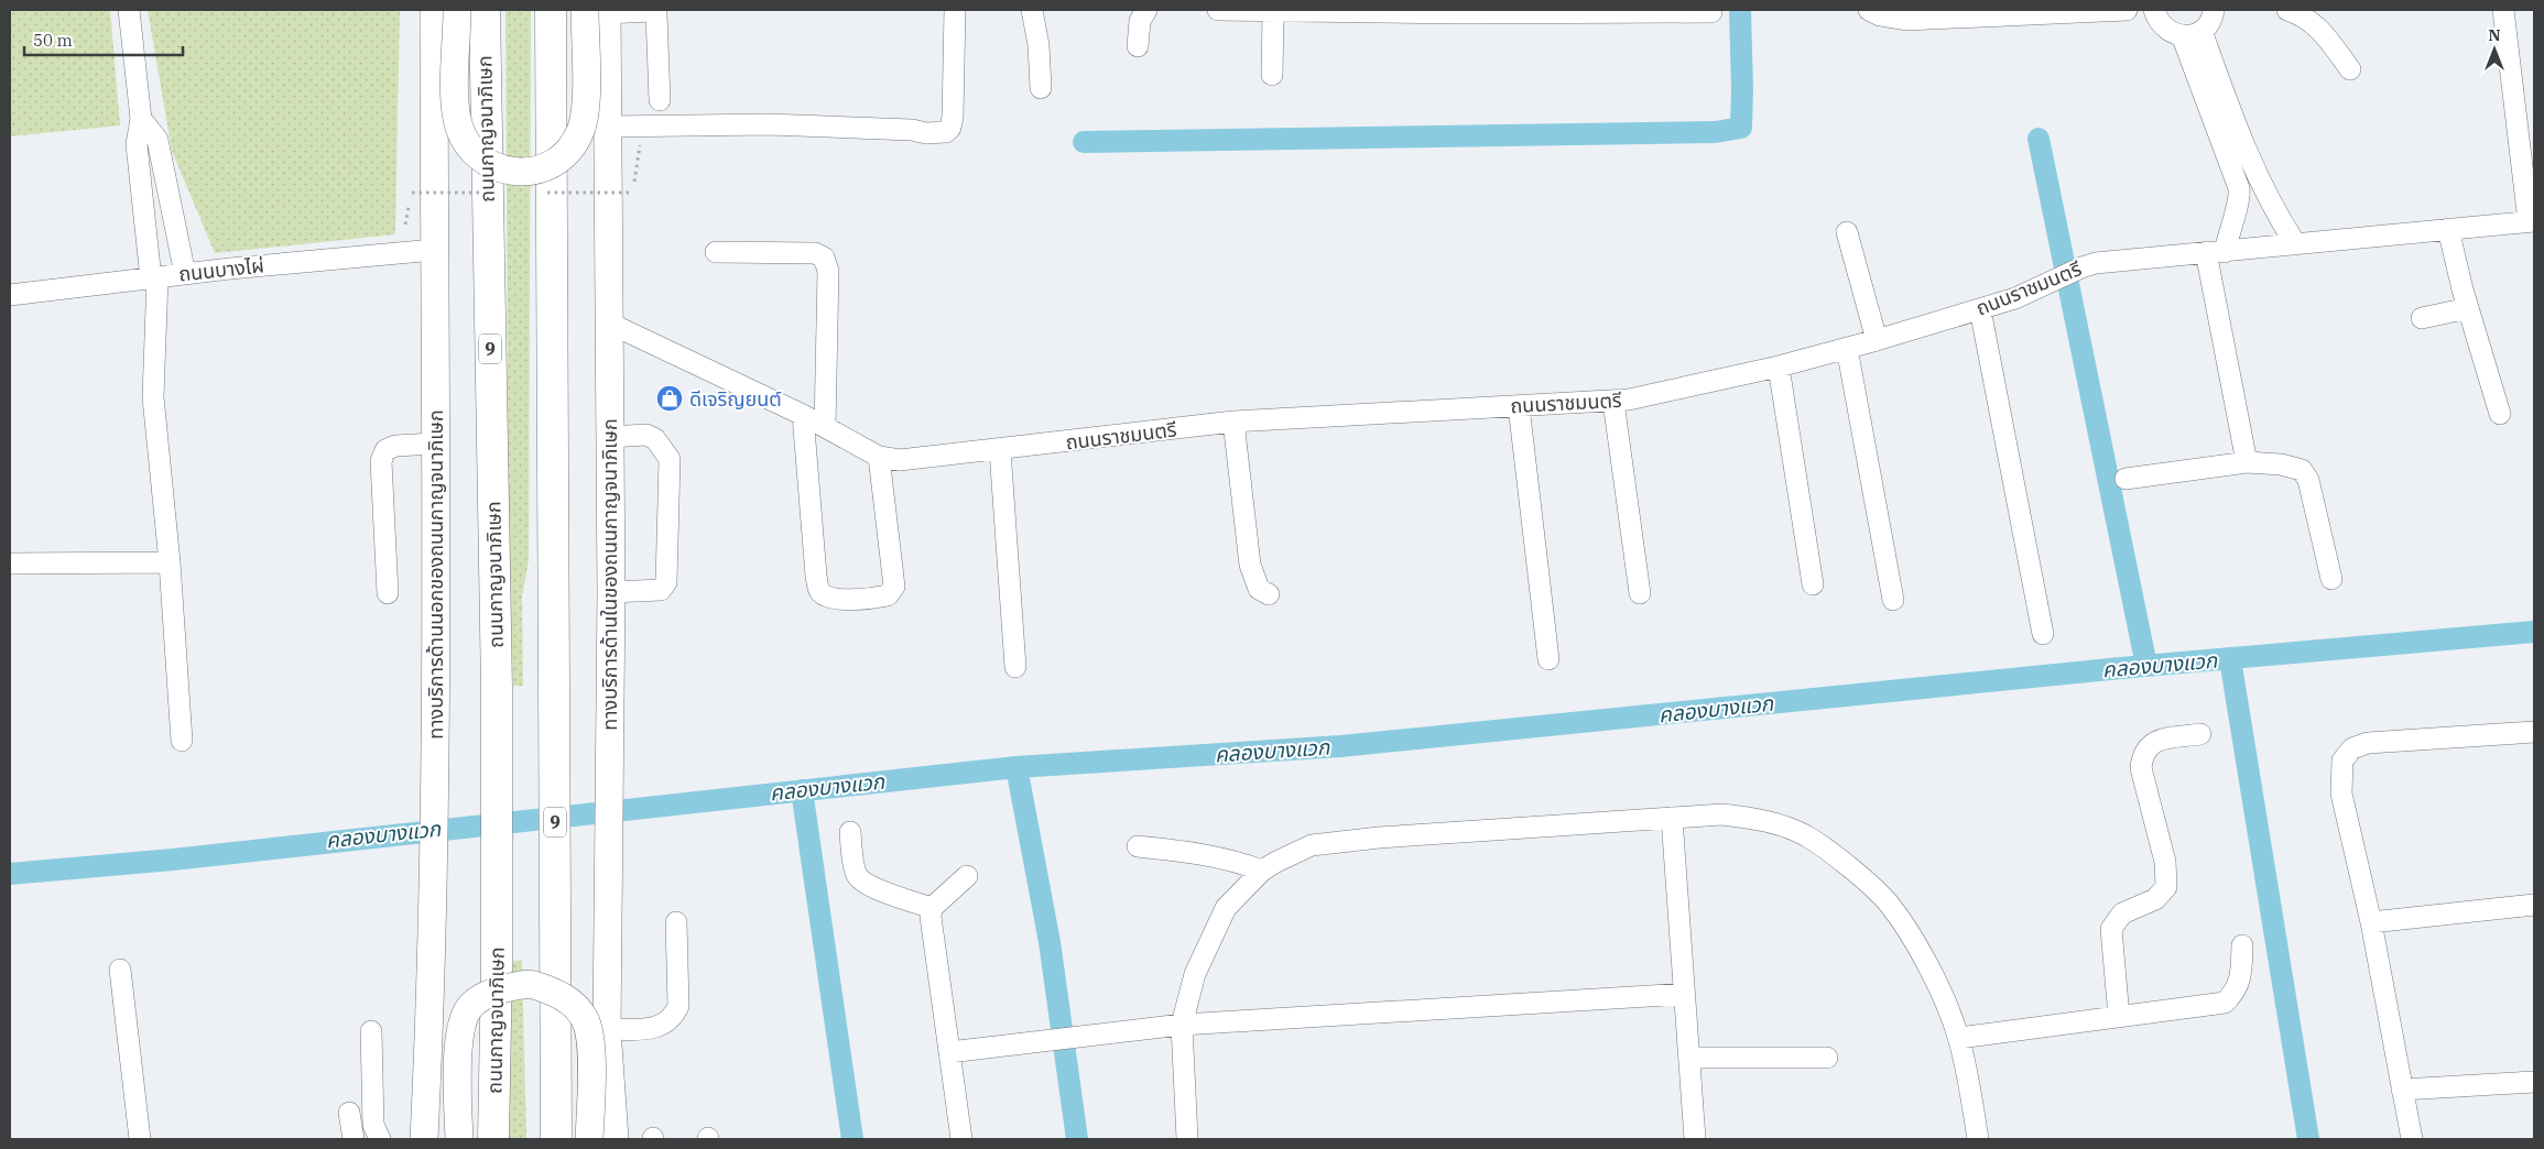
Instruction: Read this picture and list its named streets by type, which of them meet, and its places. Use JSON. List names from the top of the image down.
{
  "streets": {
    "highway": ["ถนนกาญจนาภิเษก", "9"],
    "main road": ["ทางบริการด้านนอกของถนนกาญจนาภิเษก", "ทางบริการด้านในของถนนกาญจนาภิเษก"],
    "street": ["ถนนบางไผ่", "ถนนราชมนตรี"]
  },
  "crossings": [
    ["ถนนบางไผ่", "ทางบริการด้านนอกของถนนกาญจนาภิเษก"],
    ["ถนนราชมนตรี", "ทางบริการด้านในของถนนกาญจนาภิเษก"]
  ],
  "water": ["คลองบางแวก"],
  "places": {
    "shop": ["ดีเจริญยนต์"]
  },
  "scale_bar": "50 m",
  "north": "top"
}
